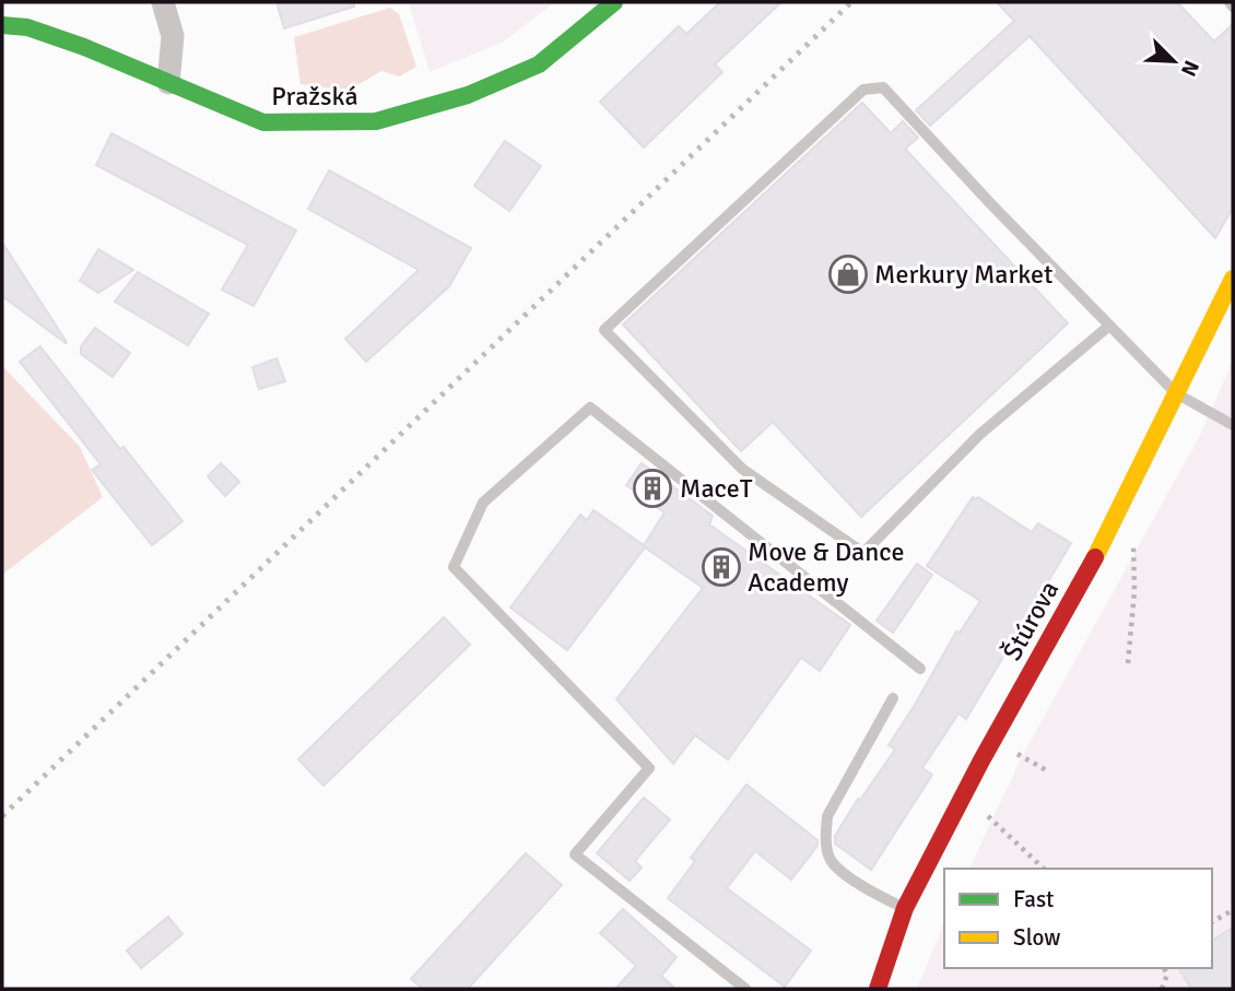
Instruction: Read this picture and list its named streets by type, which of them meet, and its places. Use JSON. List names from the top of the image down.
{
  "streets": {
    "street": ["Pražská", "Štúrova"]
  },
  "places": {
    "shop": ["Merkury Market"],
    "building": ["MaceT", "Move & Dance Academy"]
  },
  "legend": ["Fast", "Slow"],
  "north": "bottom right"
}
